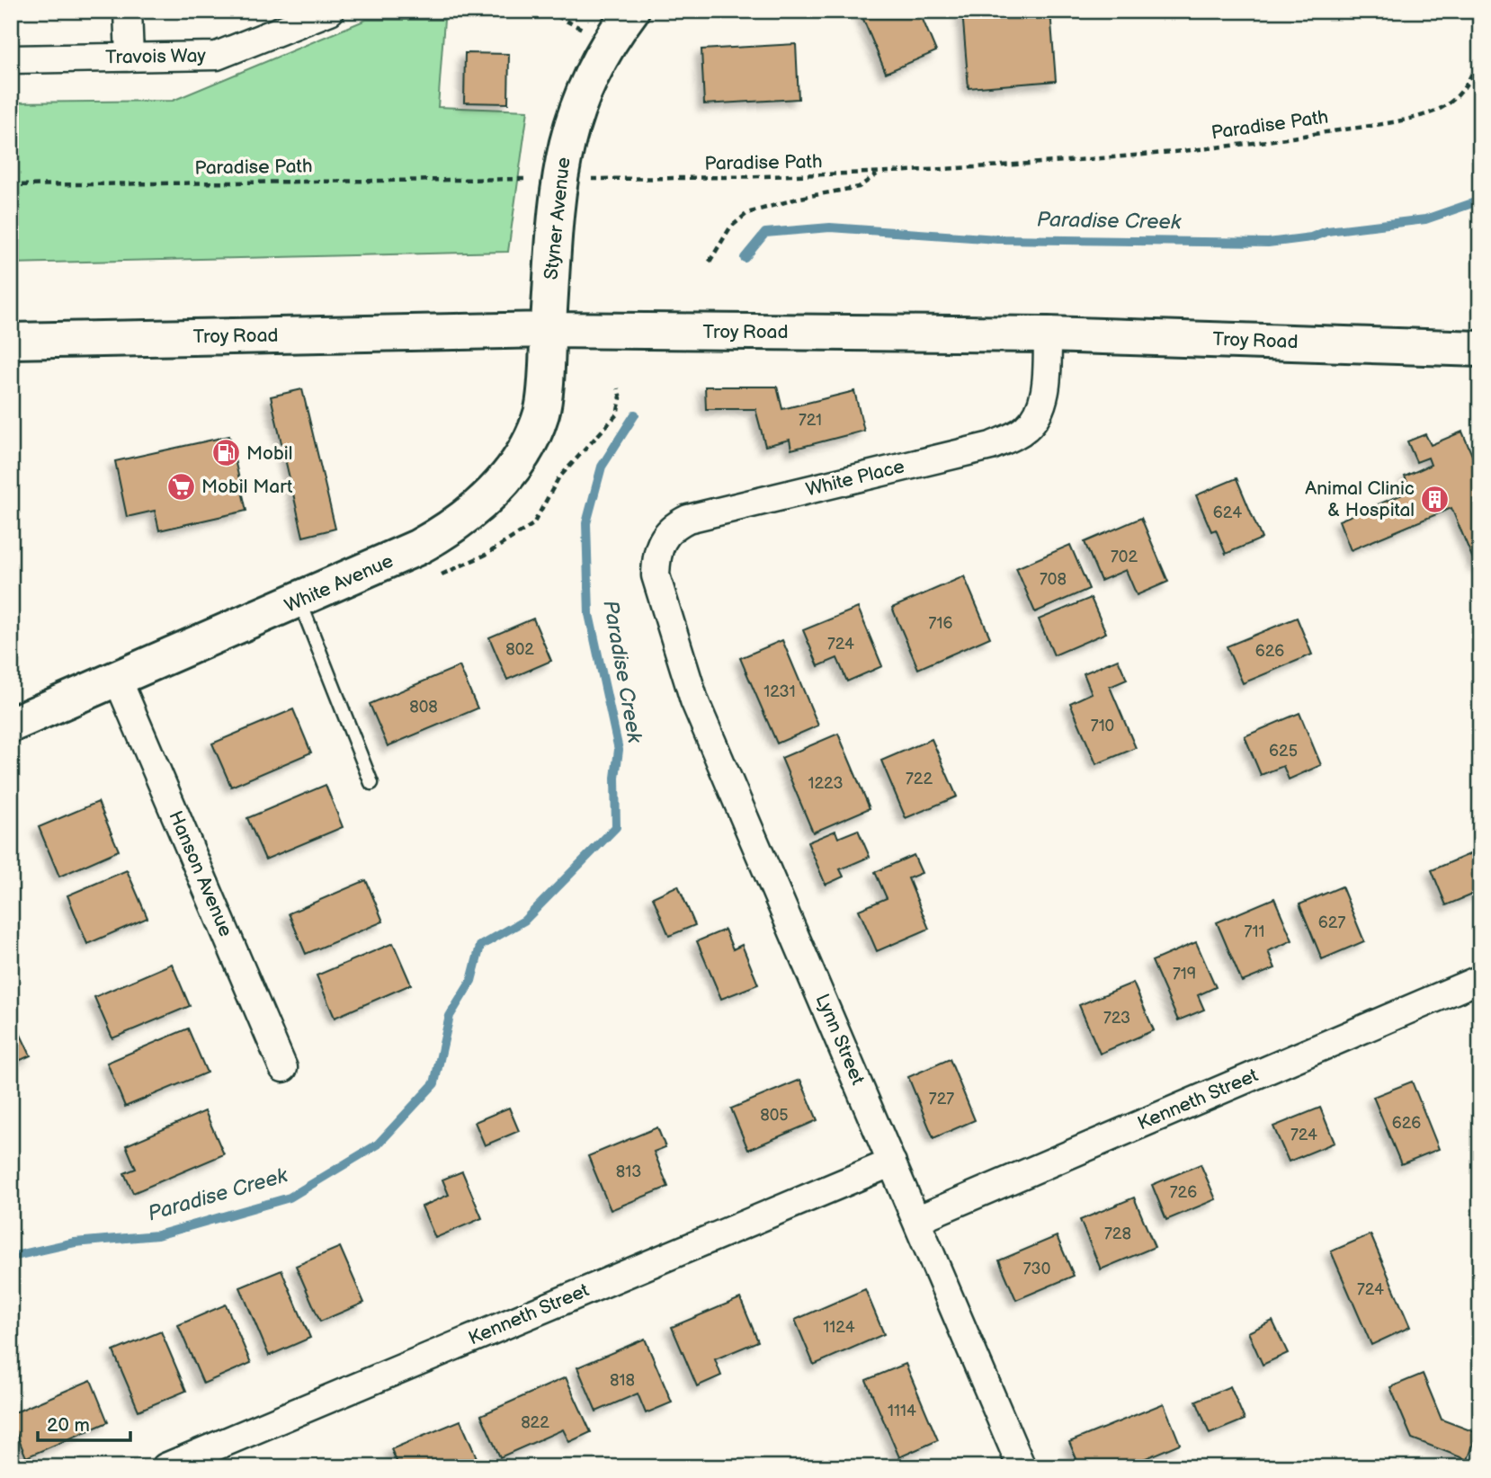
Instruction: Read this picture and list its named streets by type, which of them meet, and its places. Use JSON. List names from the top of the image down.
{
  "streets": {
    "main road": ["Styner Avenue", "Troy Road", "White Avenue"],
    "street": [
      "Travois Way",
      "White Place",
      "Hanson Avenue",
      "Lynn Street",
      "Kenneth Street"
    ],
    "path": ["Paradise Path"]
  },
  "crossings": [
    ["Paradise Path", "Styner Avenue"],
    ["Styner Avenue", "Troy Road"],
    ["Styner Avenue", "White Avenue"],
    ["Troy Road", "White Place"],
    ["Troy Road", "White Avenue"],
    ["White Place", "Lynn Street"],
    ["White Avenue", "Hanson Avenue"],
    ["Lynn Street", "Kenneth Street"]
  ],
  "water": ["Paradise Creek"],
  "places": {
    "fuel station": ["Mobil"],
    "supermarket": ["Mobil Mart"],
    "building": ["Animal Clinic & Hospital"]
  },
  "house_numbers": [
    "721",
    "624",
    "702",
    "708",
    "716",
    "724",
    "802",
    "626",
    "1231",
    "808",
    "710",
    "625",
    "722",
    "1223",
    "627",
    "711",
    "719",
    "723",
    "727",
    "805",
    "626",
    "724",
    "813",
    "726",
    "728",
    "730",
    "724",
    "1124",
    "818",
    "1114",
    "822"
  ],
  "scale_bar": "20 m"
}
